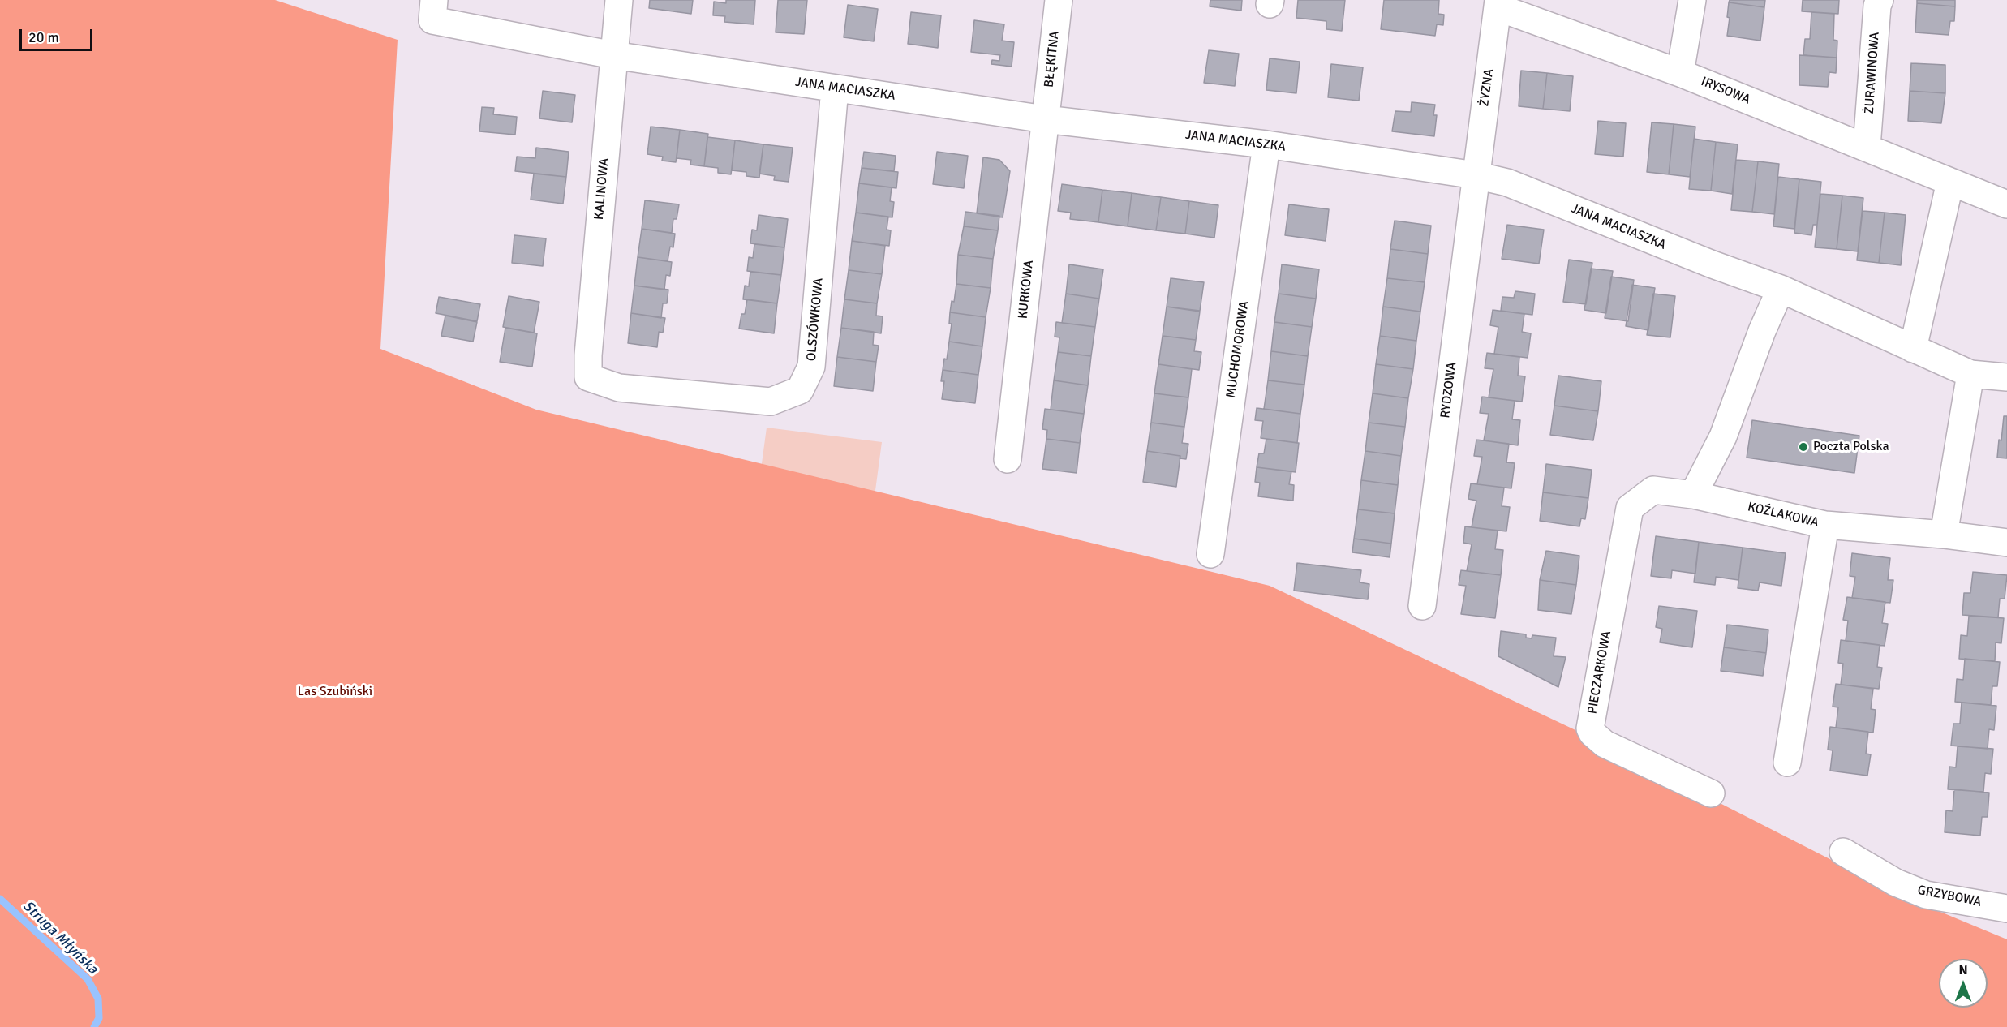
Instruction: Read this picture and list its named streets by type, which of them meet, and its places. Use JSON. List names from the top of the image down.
{
  "streets": {
    "street": [
      "BŁĘKITNA",
      "ŻURAWINOWA",
      "ŻYZNA",
      "JANA MACIASZKA",
      "IRYSOWA",
      "KALINOWA",
      "KURKOWA",
      "OLSZÓWKOWA",
      "MUCHOMOROWA",
      "RYDZOWA",
      "KOŹLAKOWA",
      "PIECZARKOWA",
      "GRZYBOWA"
    ]
  },
  "crossings": [
    ["BŁĘKITNA", "JANA MACIASZKA"],
    ["BŁĘKITNA", "KURKOWA"],
    ["ŻURAWINOWA", "IRYSOWA"],
    ["ŻYZNA", "JANA MACIASZKA"],
    ["ŻYZNA", "IRYSOWA"],
    ["ŻYZNA", "RYDZOWA"],
    ["JANA MACIASZKA", "KALINOWA"],
    ["JANA MACIASZKA", "KURKOWA"],
    ["JANA MACIASZKA", "OLSZÓWKOWA"],
    ["JANA MACIASZKA", "MUCHOMOROWA"],
    ["JANA MACIASZKA", "RYDZOWA"],
    ["KALINOWA", "OLSZÓWKOWA"],
    ["KOŹLAKOWA", "PIECZARKOWA"]
  ],
  "water": ["Struga Młyńska"],
  "parks": ["Las Szubiński"],
  "places": ["Poczta Polska"],
  "scale_bar": "20 m",
  "north": "top"
}
